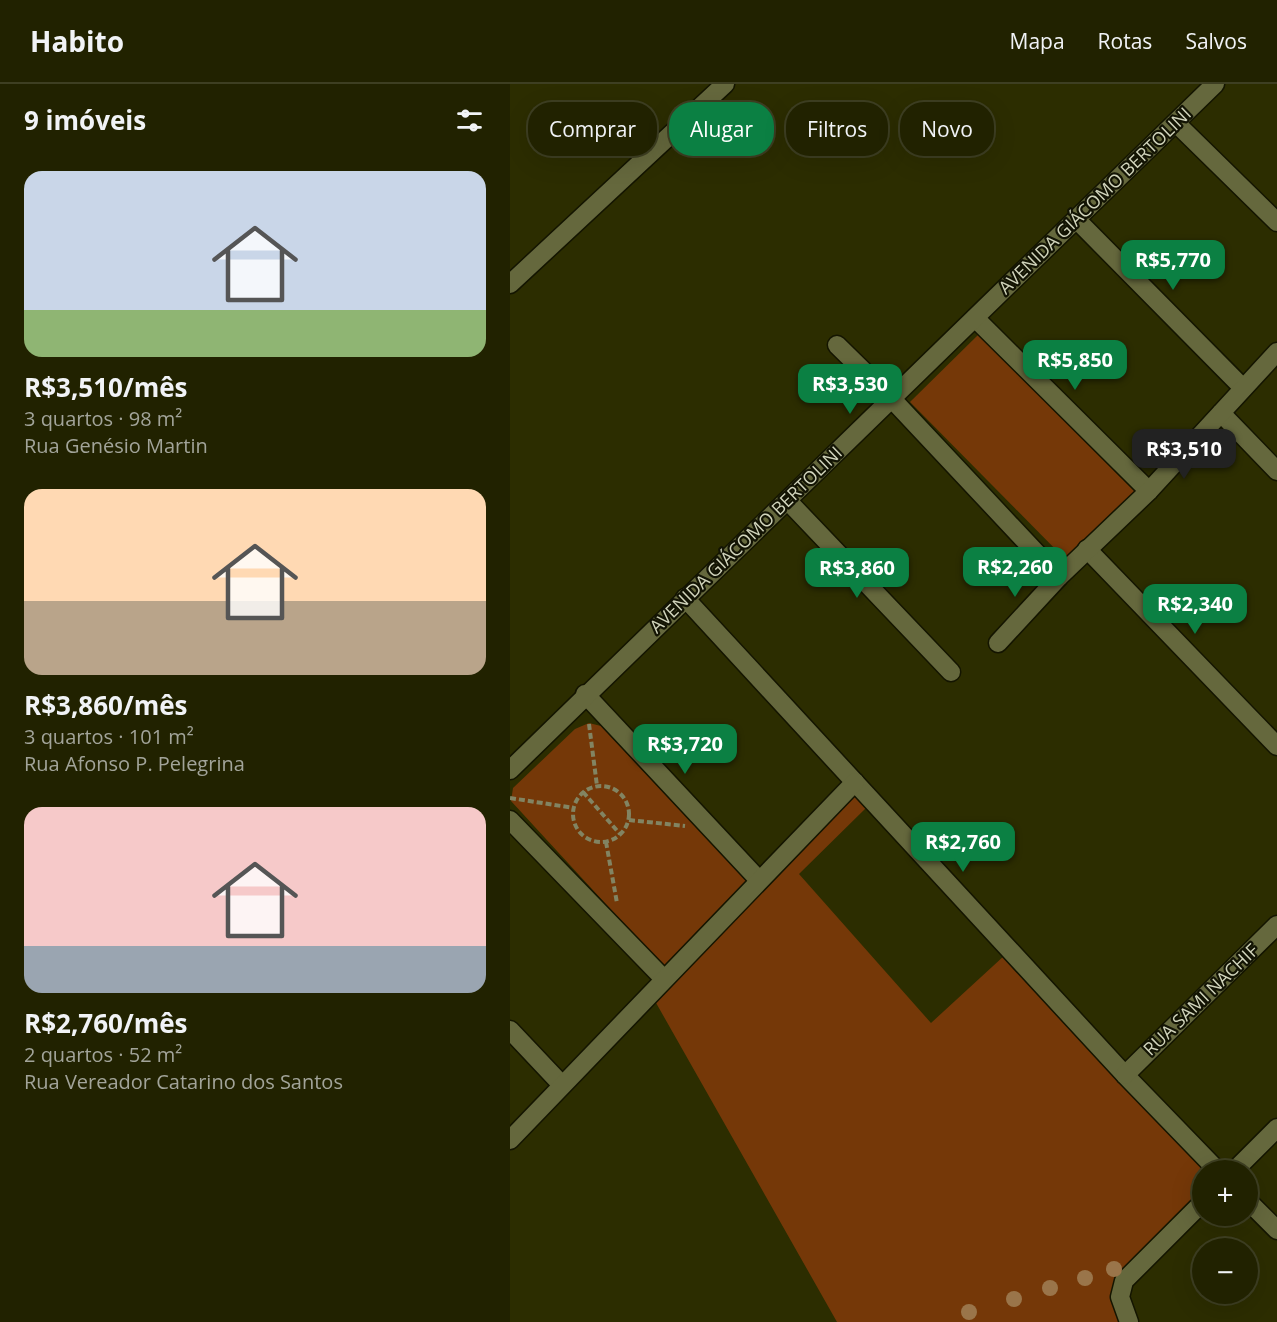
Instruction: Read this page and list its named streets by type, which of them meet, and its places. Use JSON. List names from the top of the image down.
{
  "streets": {
    "street": ["AVENIDA GIÁCOMO BERTOLINI", "RUA SAMI NACHIF"]
  },
  "page": {
    "header": "Habito",
    "nav": ["Mapa", "Rotas", "Salvos"],
    "heading": "9 imóveis",
    "chip": [
      "Comprar",
      "Alugar",
      "Filtros",
      "Novo"
    ],
    "list": [
      {
        "name": "R$3,510/mês",
        "note": "3 quartos · 98 m² · Rua Genésio Martin"
      },
      {
        "name": "R$3,860/mês",
        "note": "3 quartos · 101 m² · Rua Afonso P. Pelegrina"
      },
      {
        "name": "R$2,760/mês",
        "note": "2 quartos · 52 m² · Rua Vereador Catarino dos Santos"
      }
    ],
    "price": [
      "R$5,770",
      "R$5,850",
      "R$3,530",
      "R$3,510",
      "R$2,260",
      "R$3,860",
      "R$2,340",
      "R$3,720",
      "R$2,760"
    ],
    "map_buttons": ["+", "−"]
  }
}
